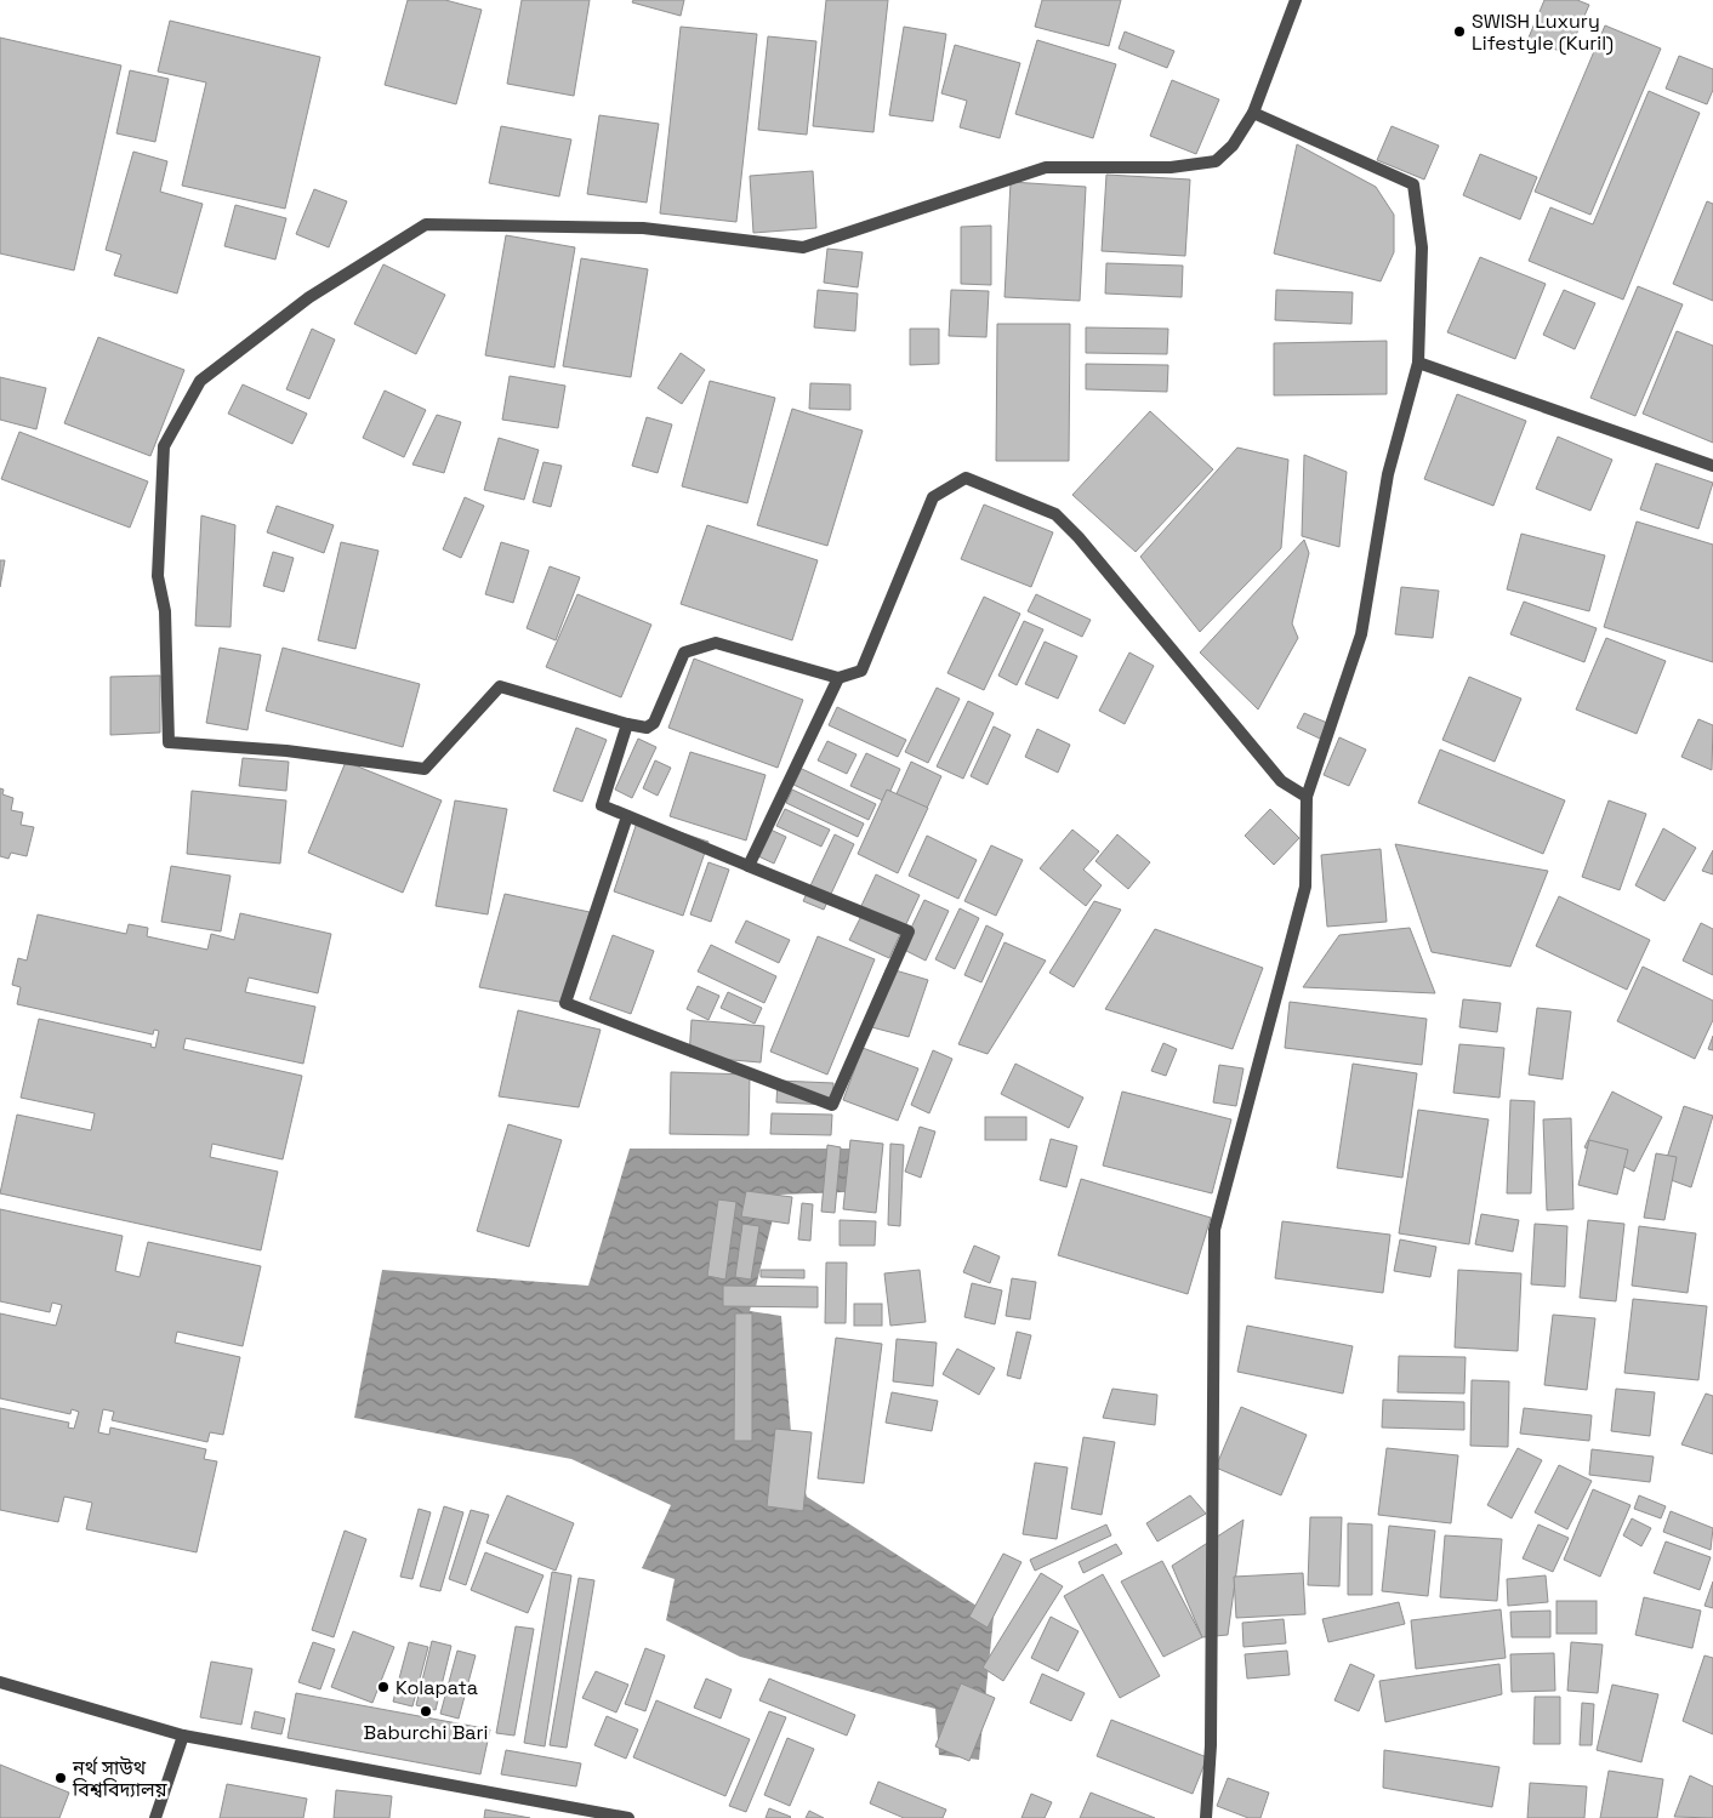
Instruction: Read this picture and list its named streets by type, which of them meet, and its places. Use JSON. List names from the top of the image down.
{
  "places": [
    "SWISH Luxury Lifestyle (Kuril)",
    "Kolapata",
    "Baburchi Bari",
    "নর্থ সাউথ বিশ্ববিদ্যালয়"
  ]
}
